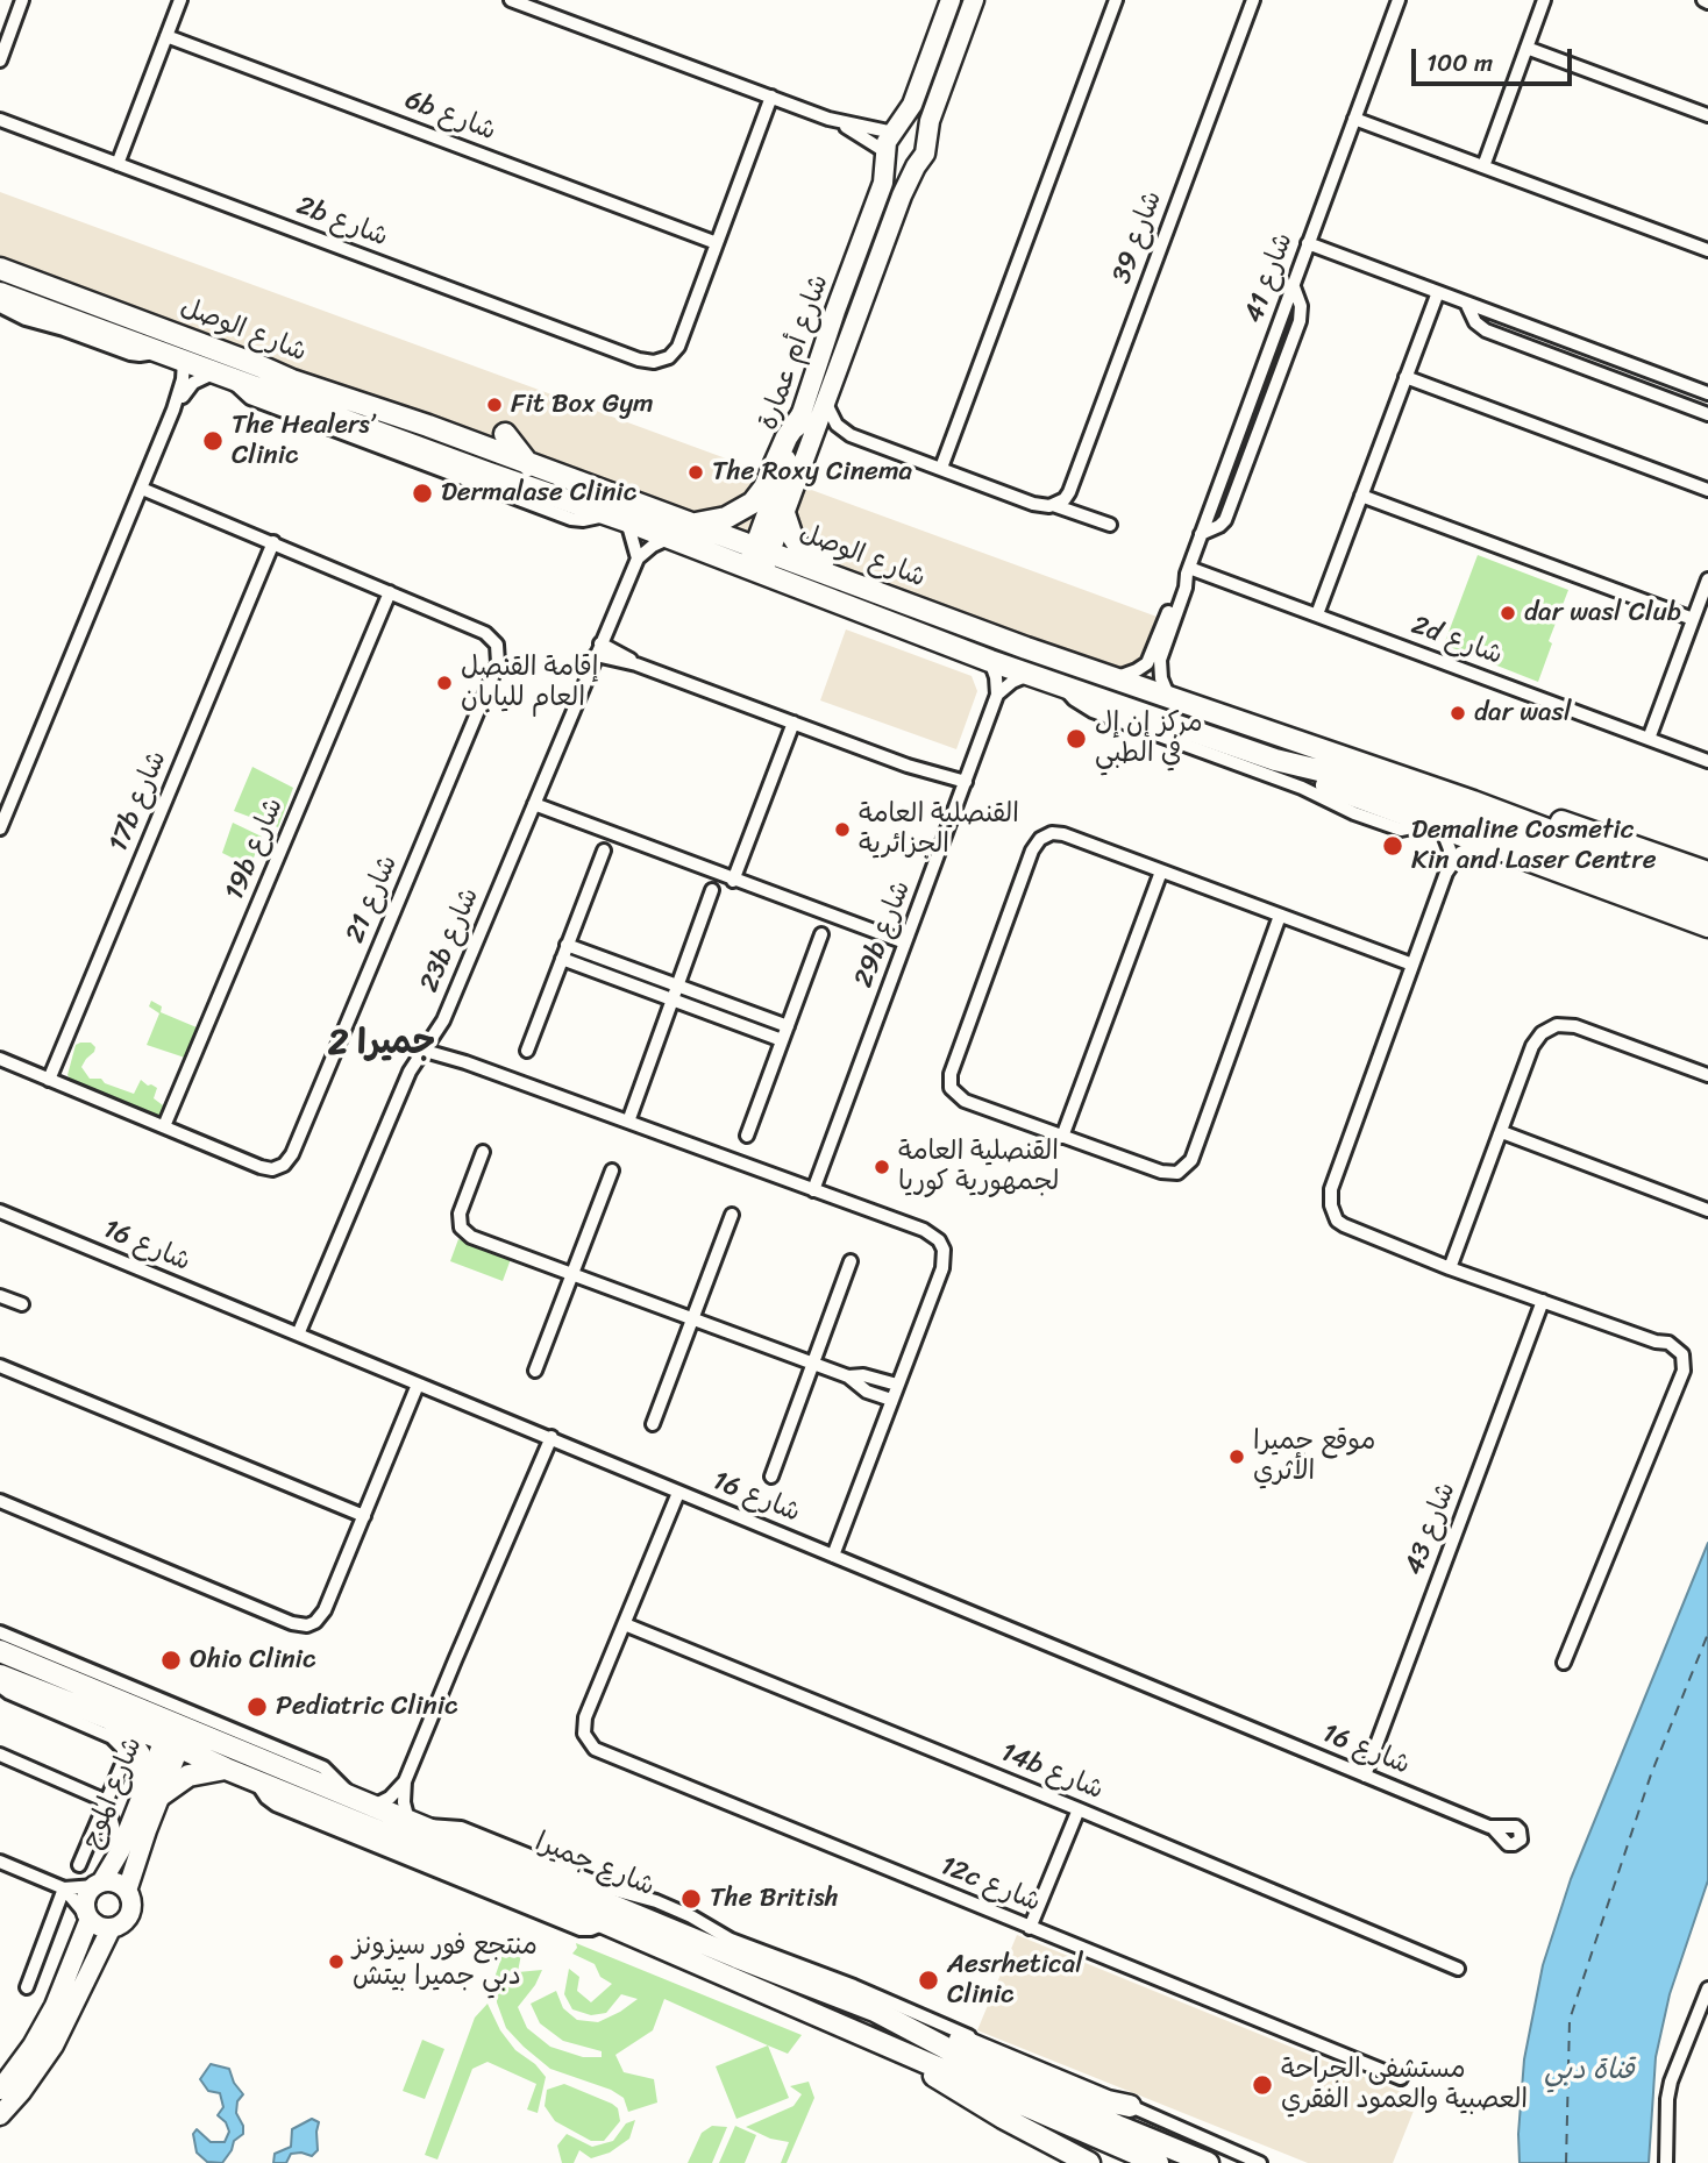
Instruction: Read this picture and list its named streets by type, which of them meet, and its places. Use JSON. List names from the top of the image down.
{
  "streets": {
    "main road": ["شارع الوصل", "شارع جميرا"],
    "street": [
      "6b شارع",
      "2b شارع",
      "شارع 39",
      "شارع 41",
      "شارع أم عمارة",
      "2d شارع",
      "17b شارع",
      "19b شارع",
      "شارع 21",
      "29b شارع",
      "23b شارع",
      "شارع 16",
      "شارع 43",
      "14b شارع",
      "شارع الموج",
      "12c شارع"
    ]
  },
  "crossings": [
    ["6b شارع", "2b شارع"],
    ["شارع 41", "شارع الوصل"],
    ["شارع 41", "2d شارع"],
    ["شارع الوصل", "شارع أم عمارة"],
    ["19b شارع", "شارع 21"],
    ["23b شارع", "شارع 16"],
    ["شارع 16", "شارع 43"],
    ["14b شارع", "12c شارع"],
    ["شارع الموج", "شارع جميرا"]
  ],
  "districts": ["جميرا 2"],
  "water": ["قناة دبي"],
  "places": [
    "Fit Box Gym",
    "The Healers’ Clinic",
    "The Roxy Cinema",
    "Dermalase Clinic",
    "dar wasl Club",
    "إقامة القنصل العام لليابان",
    "dar wasl",
    "مركز إن إل في الطبي",
    "القنصلية العامة الجزائرية",
    "Demaline Cosmetic Kin and Laser Centre",
    "القنصلية العامة لجمهورية كوريا",
    "موقع جميرا الأثري",
    "Ohio Clinic",
    "Pediatric Clinic",
    "The British",
    "منتجع فور سيزونز دبي جميرا بيتش",
    "Aesrhetical Clinic",
    "مستشفى الجراحة العصبية والعمود الفقري"
  ],
  "scale_bar": "100 m"
}
